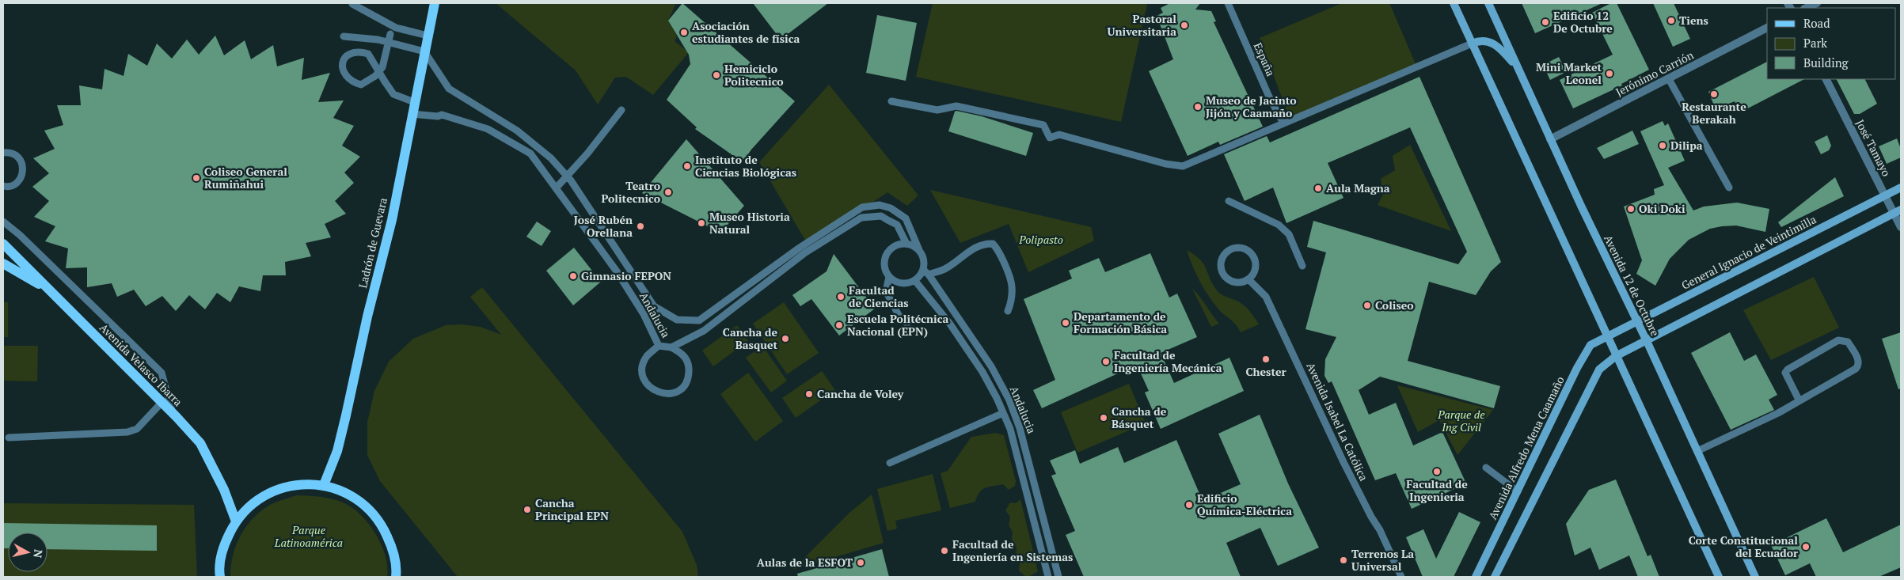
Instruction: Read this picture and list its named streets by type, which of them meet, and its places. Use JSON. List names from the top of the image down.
{
  "streets": {
    "main road": [
      "Ladrón de Guevara",
      "General Ignacio de Veintimilla",
      "Avenida 12 de Octubre",
      "Avenida Velasco Ibarra",
      "Avenida Alfredo Mena Caamaño"
    ],
    "street": ["Jerónimo Carrión", "José Tamayo"],
    "lane": ["España", "Andalucia", "Avenida Isabel La Católica"]
  },
  "crossings": [
    ["Jerónimo Carrión", "Avenida 12 de Octubre"],
    ["José Tamayo", "General Ignacio de Veintimilla"],
    ["Ladrón de Guevara", "Andalucia"],
    ["General Ignacio de Veintimilla", "Avenida 12 de Octubre"],
    ["General Ignacio de Veintimilla", "Avenida Alfredo Mena Caamaño"]
  ],
  "parks": ["Polipasto", "Parque de Ing Civil", "Parque Latinoamérica"],
  "places": [
    "Tiens",
    "Edificio 12 De Octubre",
    "Pastoral Universitaria",
    "Asociación estudiantes de física",
    "Mini Market Leonel",
    "Hemiciclo Politecnico",
    "Restaurante Berakah",
    "Museo de Jacinto Jijón y Caamaño",
    "Dilipa",
    "Instituto de Ciencias Biológicas",
    "Coliseo General Rumiñahui",
    "Aula Magna",
    "Teatro Politecnico",
    "Oki Doki",
    "Museo Historia Natural",
    "José Rubén Orellana",
    "Gimnasio FEPON",
    "Facultad de Ciencias",
    "Coliseo",
    "Departamento de Formación Básica",
    "Escuela Politécnica Nacional (EPN)",
    "Cancha de Basquet",
    "Chester",
    "Facultad de Ingeniería Mecánica",
    "Cancha de Voley",
    "Cancha de Básquet",
    "Facultad de Ingenieria",
    "Edificio Química-Eléctrica",
    "Cancha Principal EPN",
    "Corte Constitucional del Ecuador",
    "Facultad de Ingeniería en Sistemas",
    "Terrenos La Universal",
    "Aulas de la ESFOT"
  ],
  "legend": ["Road", "Park", "Building"],
  "north": "right"
}
